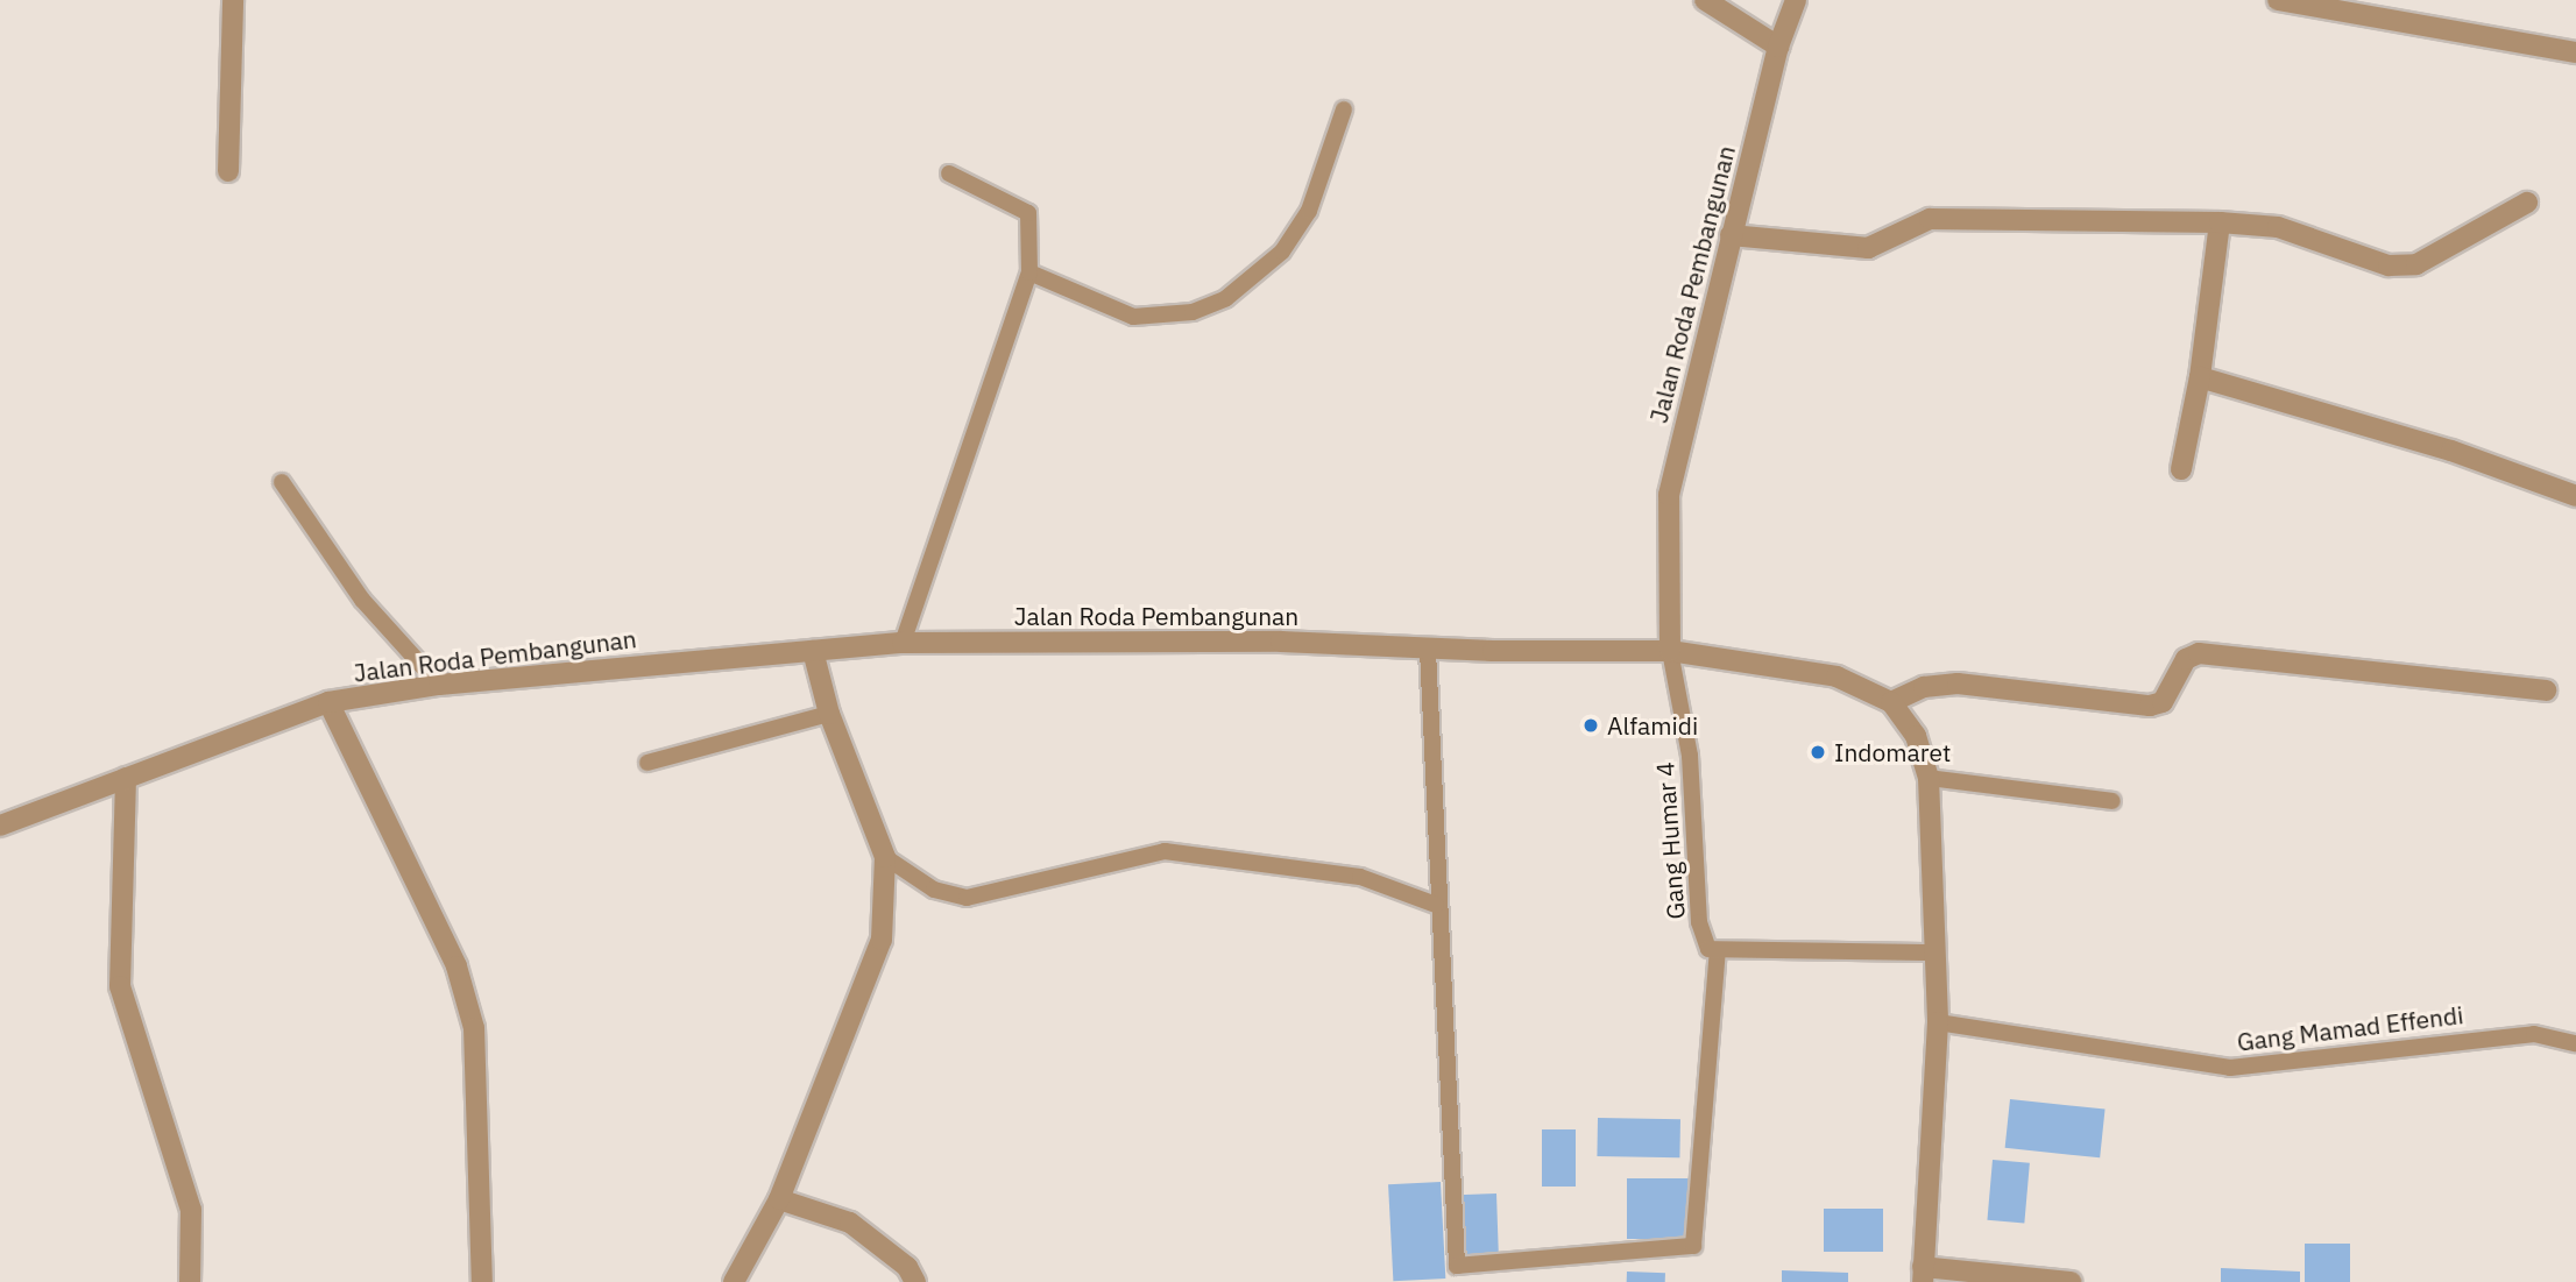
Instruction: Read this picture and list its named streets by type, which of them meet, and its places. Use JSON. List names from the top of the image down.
{
  "streets": {
    "street": ["Jalan Roda Pembangunan"],
    "lane": ["Gang Humar 4", "Gang Mamad Effendi"]
  },
  "crossings": [
    ["Jalan Roda Pembangunan", "Gang Humar 4"]
  ],
  "places": ["Alfamidi", "Indomaret"]
}
